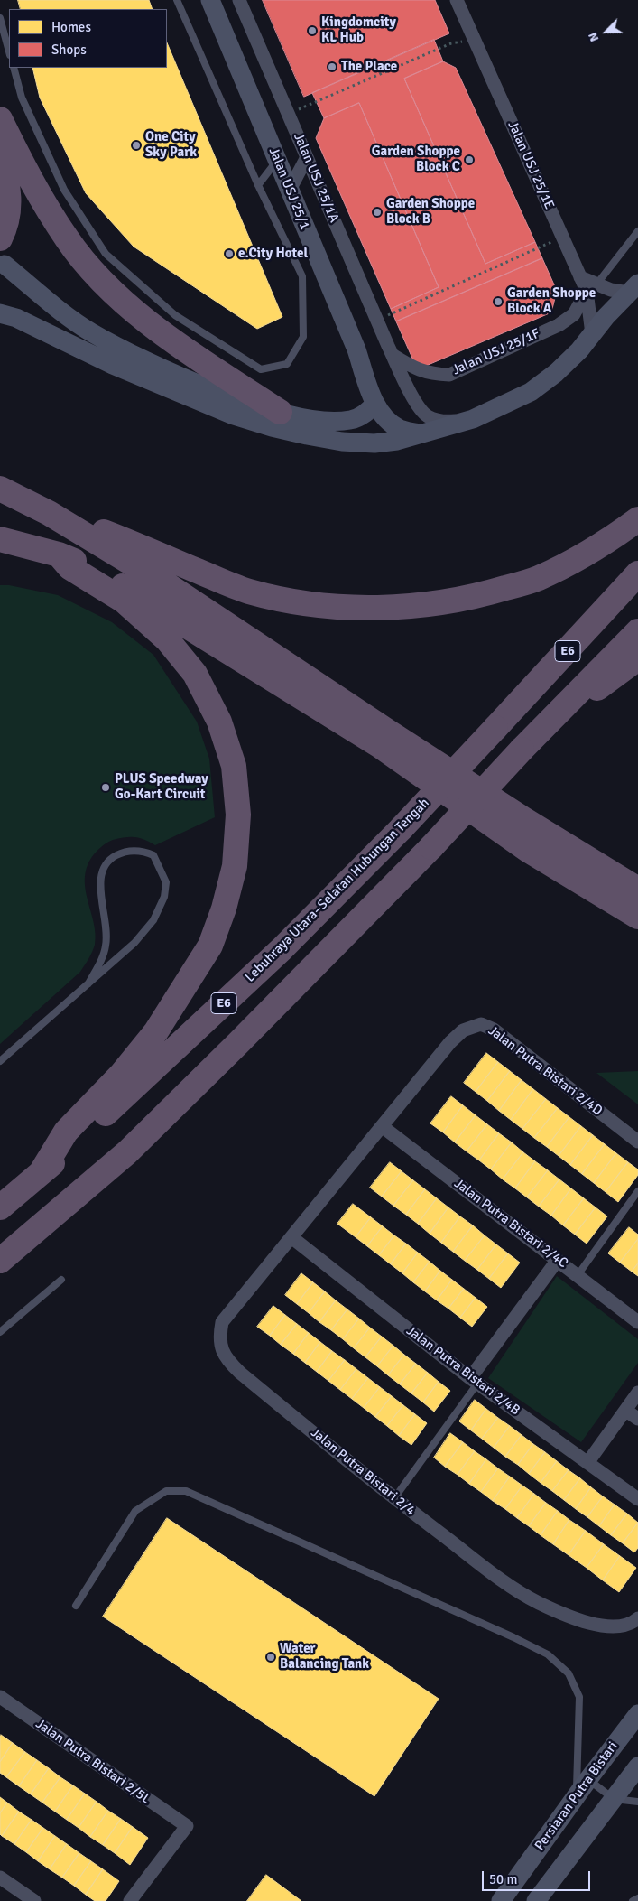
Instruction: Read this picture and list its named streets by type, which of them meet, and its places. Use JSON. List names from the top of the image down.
{
  "streets": {
    "highway": ["E6", "Lebuhraya Utara–Selatan Hubungan Tengah"],
    "street": [
      "Jalan USJ 25/1E",
      "Jalan USJ 25/1A",
      "Jalan USJ 25/1",
      "Jalan USJ 25/1F",
      "Jalan Putra Bistari 2/4D",
      "Jalan Putra Bistari 2/4C",
      "Jalan Putra Bistari 2/4B",
      "Jalan Putra Bistari 2/4",
      "Jalan Putra Bistari 2/5L",
      "Persiaran Putra Bistari"
    ]
  },
  "crossings": [
    ["Jalan USJ 25/1E", "Jalan USJ 25/1F"],
    ["Jalan USJ 25/1A", "Jalan USJ 25/1F"],
    ["Jalan Putra Bistari 2/4D", "Jalan Putra Bistari 2/4C"],
    ["Jalan Putra Bistari 2/4D", "Jalan Putra Bistari 2/4"],
    ["Jalan Putra Bistari 2/4C", "Jalan Putra Bistari 2/4"],
    ["Jalan Putra Bistari 2/4B", "Jalan Putra Bistari 2/4"]
  ],
  "places": [
    "Kingdomcity KL Hub",
    "The Place",
    "One City Sky Park",
    "Garden Shoppe Block C",
    "Garden Shoppe Block B",
    "e.City Hotel",
    "Garden Shoppe Block A",
    "PLUS Speedway Go-Kart Circuit",
    "Water Balancing Tank"
  ],
  "legend": ["Homes", "Shops"],
  "scale_bar": "50 m",
  "north": "bottom left"
}
